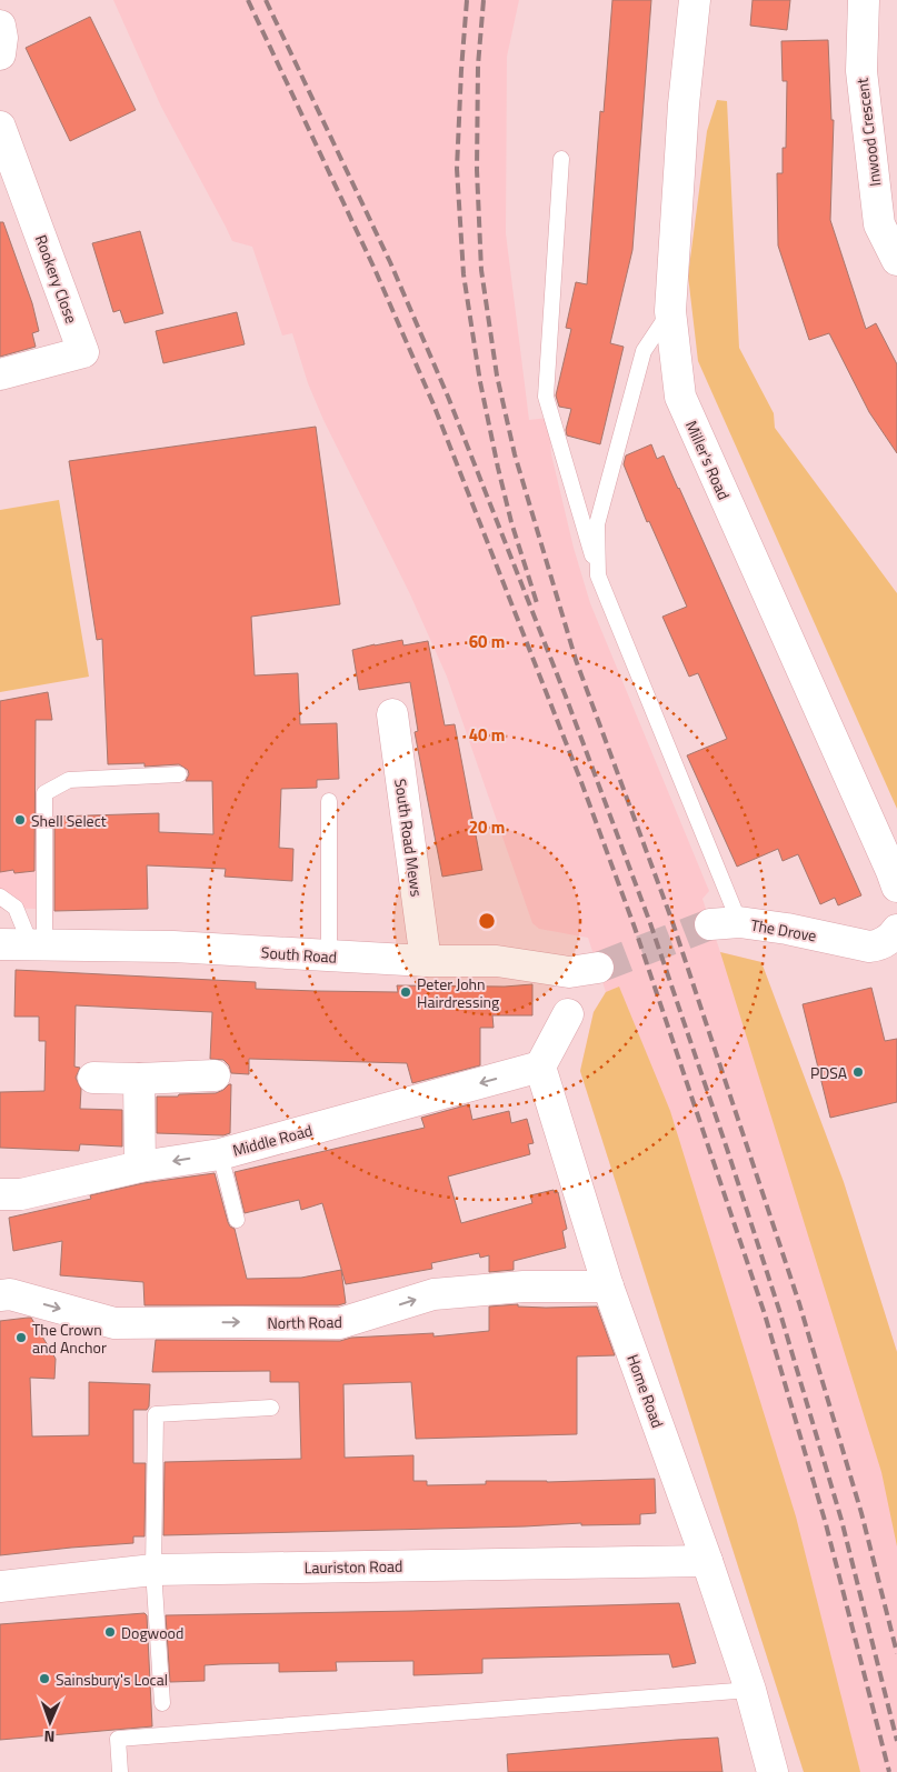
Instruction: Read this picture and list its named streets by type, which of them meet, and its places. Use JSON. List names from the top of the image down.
{
  "streets": {
    "street": [
      "Inwood Crescent",
      "Rookery Close",
      "Miller's Road",
      "South Road Mews",
      "The Drove",
      "South Road",
      "Middle Road",
      "North Road",
      "Home Road",
      "Lauriston Road"
    ]
  },
  "crossings": [
    ["South Road Mews", "South Road"],
    ["Middle Road", "Home Road"],
    ["North Road", "Home Road"],
    ["Home Road", "Lauriston Road"]
  ],
  "one_way": ["Middle Road", "North Road"],
  "places": [
    "Shell Select",
    "Peter John Hairdressing",
    "PDSA",
    "The Crown and Anchor",
    "Dogwood",
    "Sainsbury's Local"
  ],
  "north": "bottom",
  "rings": ["60 m", "40 m", "20 m"]
}
